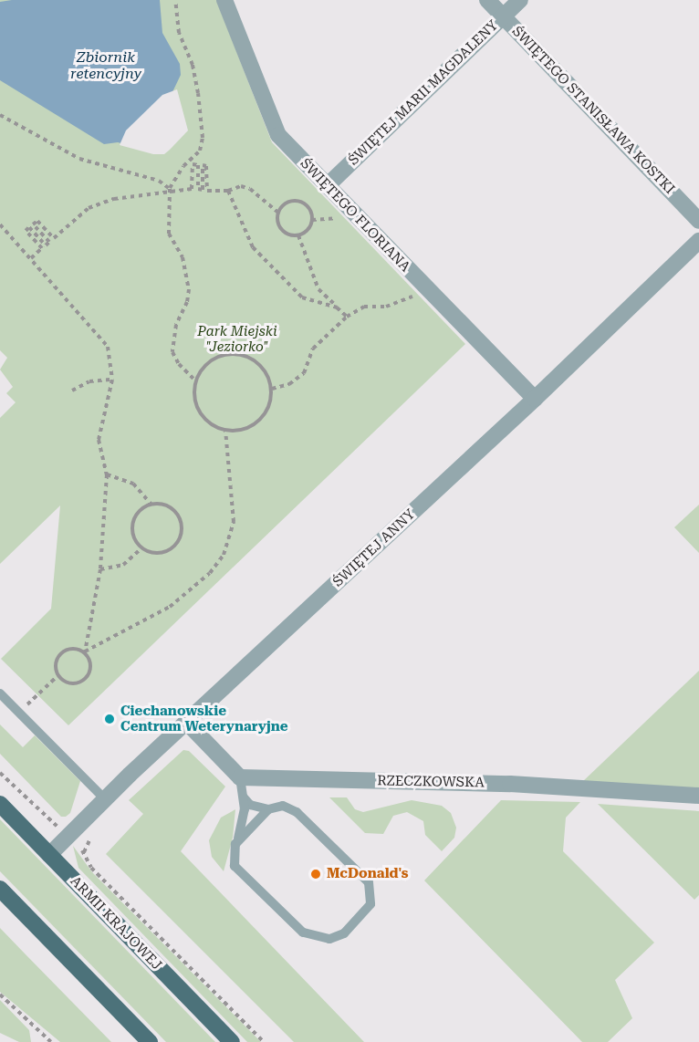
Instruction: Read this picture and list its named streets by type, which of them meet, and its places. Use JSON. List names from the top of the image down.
{
  "streets": {
    "main road": ["ARMII KRAJOWEJ"],
    "street": [
      "ŚWIĘTEJ MARII MAGDALENY",
      "ŚWIĘTEGO STANISŁAWA KOSTKI",
      "ŚWIĘTEGO FLORIANA",
      "ŚWIĘTEJ ANNY",
      "RZECZKOWSKA"
    ]
  },
  "crossings": [
    ["ŚWIĘTEJ MARII MAGDALENY", "ŚWIĘTEGO STANISŁAWA KOSTKI"],
    ["ŚWIĘTEJ MARII MAGDALENY", "ŚWIĘTEGO FLORIANA"],
    ["ŚWIĘTEGO FLORIANA", "ŚWIĘTEJ ANNY"],
    ["ŚWIĘTEJ ANNY", "ARMII KRAJOWEJ"]
  ],
  "water": ["Zbiornik retencyjny"],
  "parks": ["Park Miejski \"Jeziorko\""],
  "places": ["Ciechanowskie Centrum Weterynaryjne", "McDonald's"]
}
